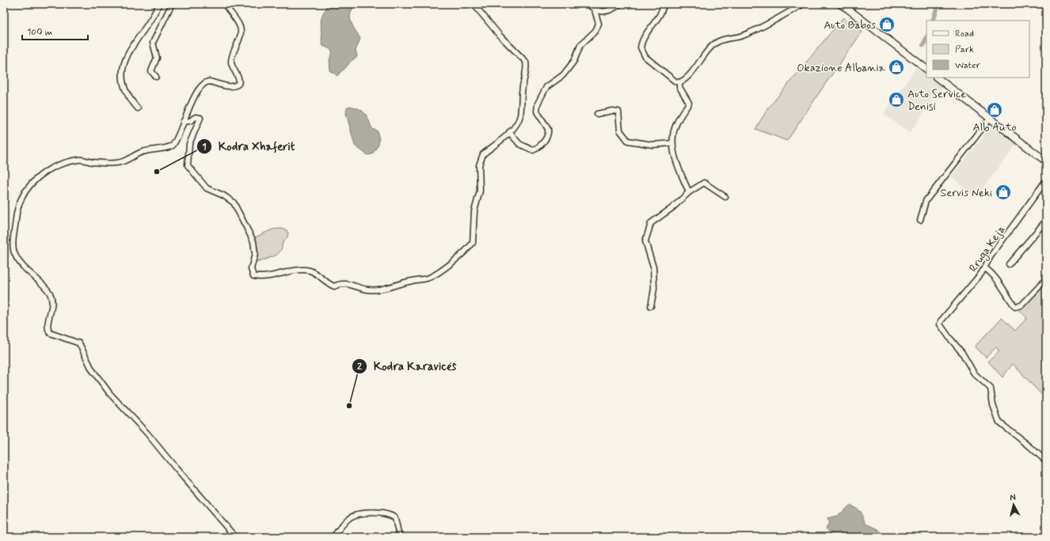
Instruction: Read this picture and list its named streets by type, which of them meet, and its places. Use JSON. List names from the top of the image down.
{
  "streets": {
    "street": ["Rruga Keja"]
  },
  "places": {
    "shop": [
      "Auto Babos",
      "Okazione Albania",
      "Auto Service Denisi",
      "Alb Auto",
      "Servis Neki"
    ],
    "other": ["Kodra Xhaferit", "Kodra Karavicës"]
  },
  "legend": ["Road", "Park", "Water"],
  "scale_bar": "100 m",
  "north": "top"
}
